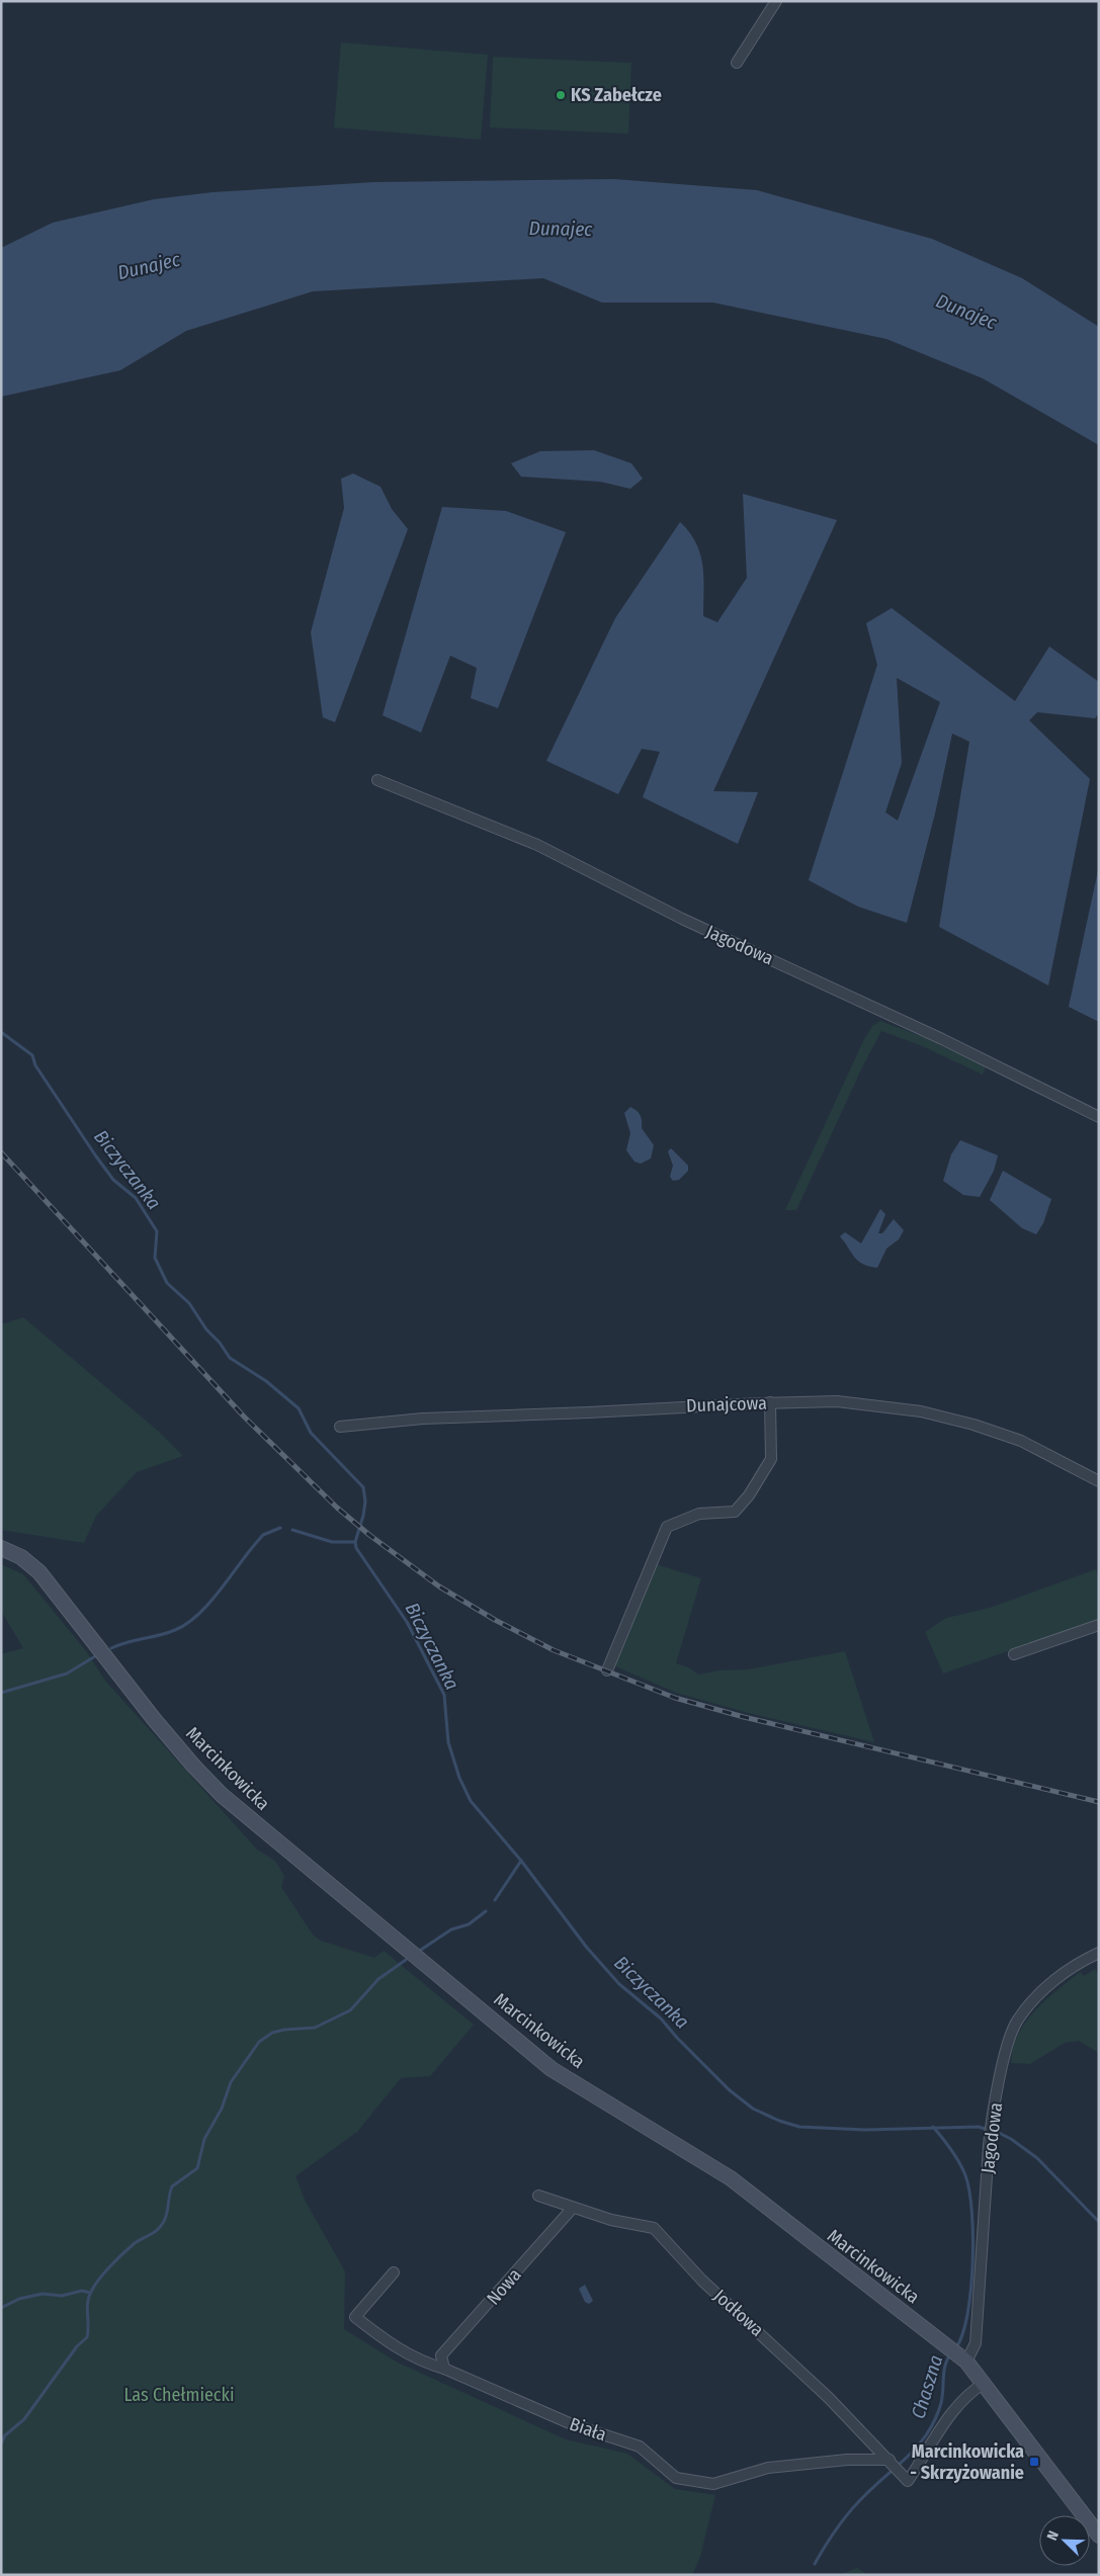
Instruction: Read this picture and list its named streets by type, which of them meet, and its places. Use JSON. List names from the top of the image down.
{
  "streets": {
    "street": [
      "Jagodowa",
      "Dunajcowa",
      "Marcinkowicka",
      "Nowa",
      "Jodłowa",
      "Biała"
    ]
  },
  "crossings": [
    ["Jagodowa", "Marcinkowicka"],
    ["Marcinkowicka", "Jodłowa"],
    ["Nowa", "Jodłowa"],
    ["Nowa", "Biała"],
    ["Jodłowa", "Biała"]
  ],
  "water": ["Dunajec", "Biczyczanka", "Chaszna"],
  "parks": ["Las Chełmiecki"],
  "places": {
    "other": ["KS Zabełcze"],
    "transit": ["Marcinkowicka - Skrzyżowanie"]
  },
  "north": "top left"
}
